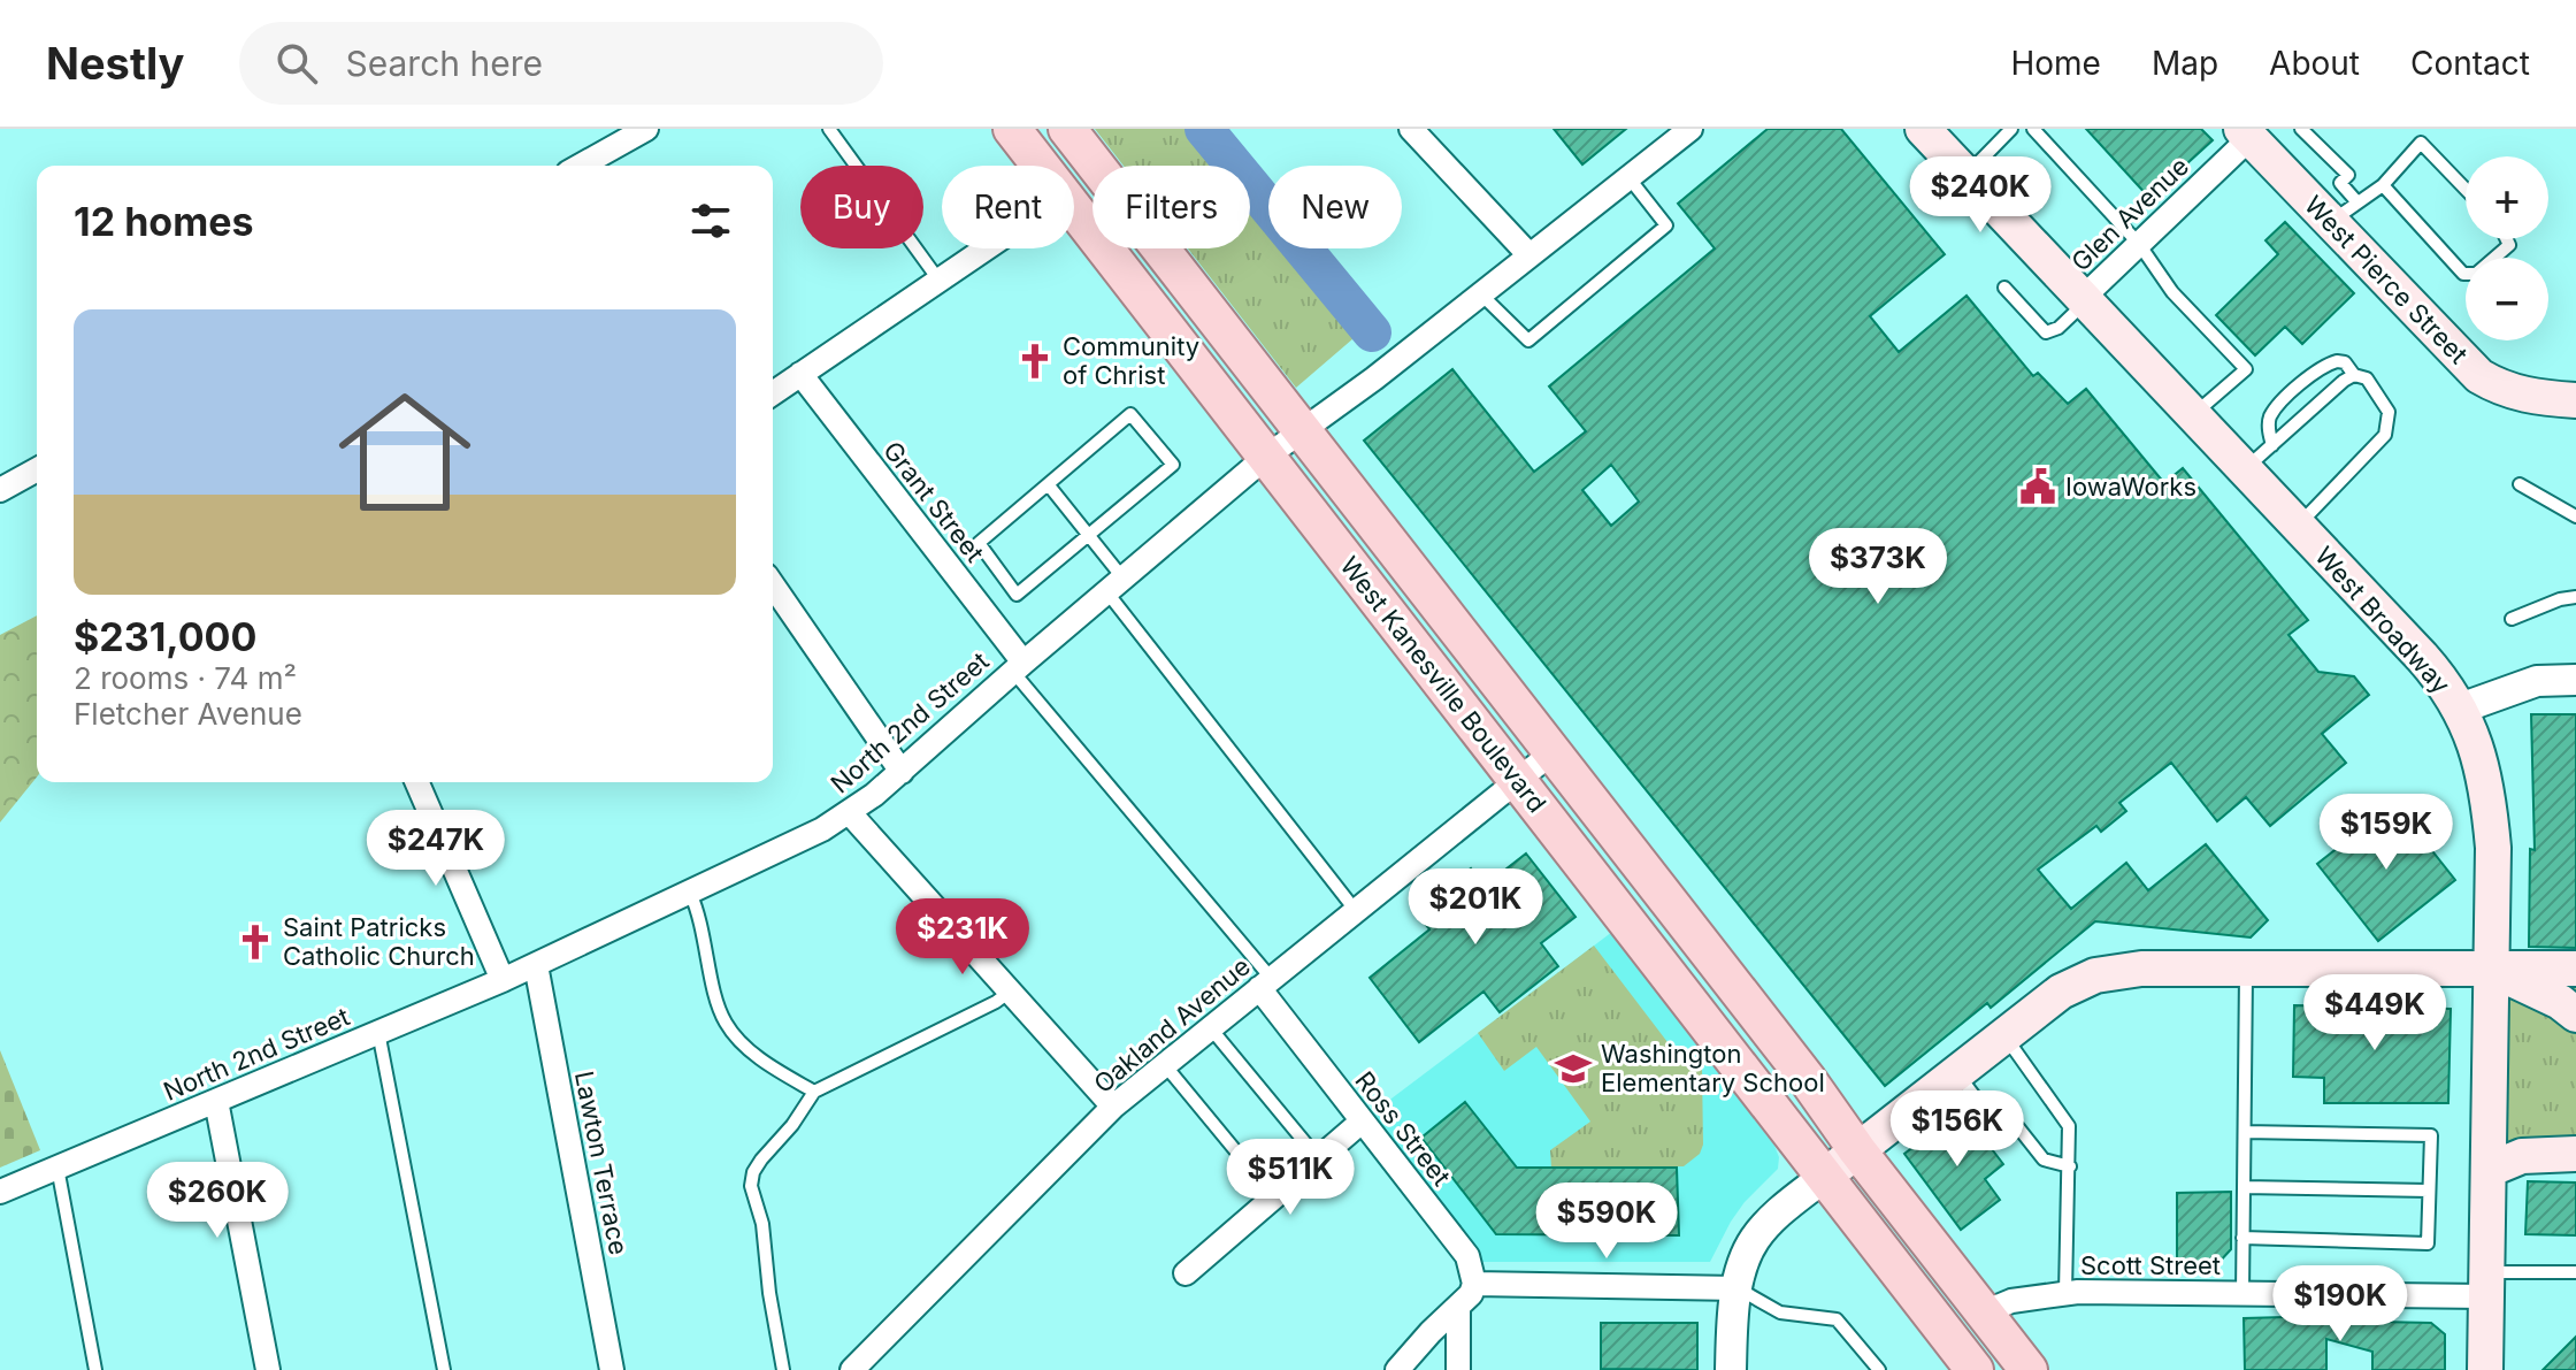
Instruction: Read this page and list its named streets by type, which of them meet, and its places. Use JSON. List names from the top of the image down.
{
  "streets": {
    "main road": ["West Pierce Street", "West Broadway", "West Kanesville Boulevard"],
    "street": [
      "Glen Avenue",
      "Grant Street",
      "North 2nd Street",
      "Oakland Avenue",
      "Ross Street",
      "Lawton Terrace",
      "Scott Street"
    ]
  },
  "crossings": [
    ["Glen Avenue", "West Pierce Street"],
    ["Glen Avenue", "West Broadway"],
    ["Grant Street", "North 2nd Street"],
    ["West Broadway", "Scott Street"],
    ["West Kanesville Boulevard", "North 2nd Street"],
    ["West Kanesville Boulevard", "Oakland Avenue"],
    ["West Kanesville Boulevard", "Scott Street"],
    ["North 2nd Street", "Lawton Terrace"],
    ["Oakland Avenue", "Ross Street"]
  ],
  "places": {
    "church": ["Community of Christ", "Saint Patricks Catholic Church"],
    "public building": ["IowaWorks"],
    "school or university": ["Washington Elementary School"]
  },
  "page": {
    "header": "Nestly",
    "search": "Search here",
    "nav": [
      "Home",
      "Map",
      "About",
      "Contact"
    ],
    "map_buttons": ["+", "−"],
    "price": [
      "$240K",
      "$373K",
      "$159K",
      "$247K",
      "$201K",
      "$231K",
      "$449K",
      "$156K",
      "$511K",
      "$260K",
      "$590K",
      "$190K"
    ],
    "chip": [
      "Buy",
      "Rent",
      "Filters",
      "New"
    ],
    "heading": "12 homes",
    "list": [
      {
        "name": "$231,000",
        "note": "2 rooms · 74 m² · Fletcher Avenue"
      }
    ]
  }
}
